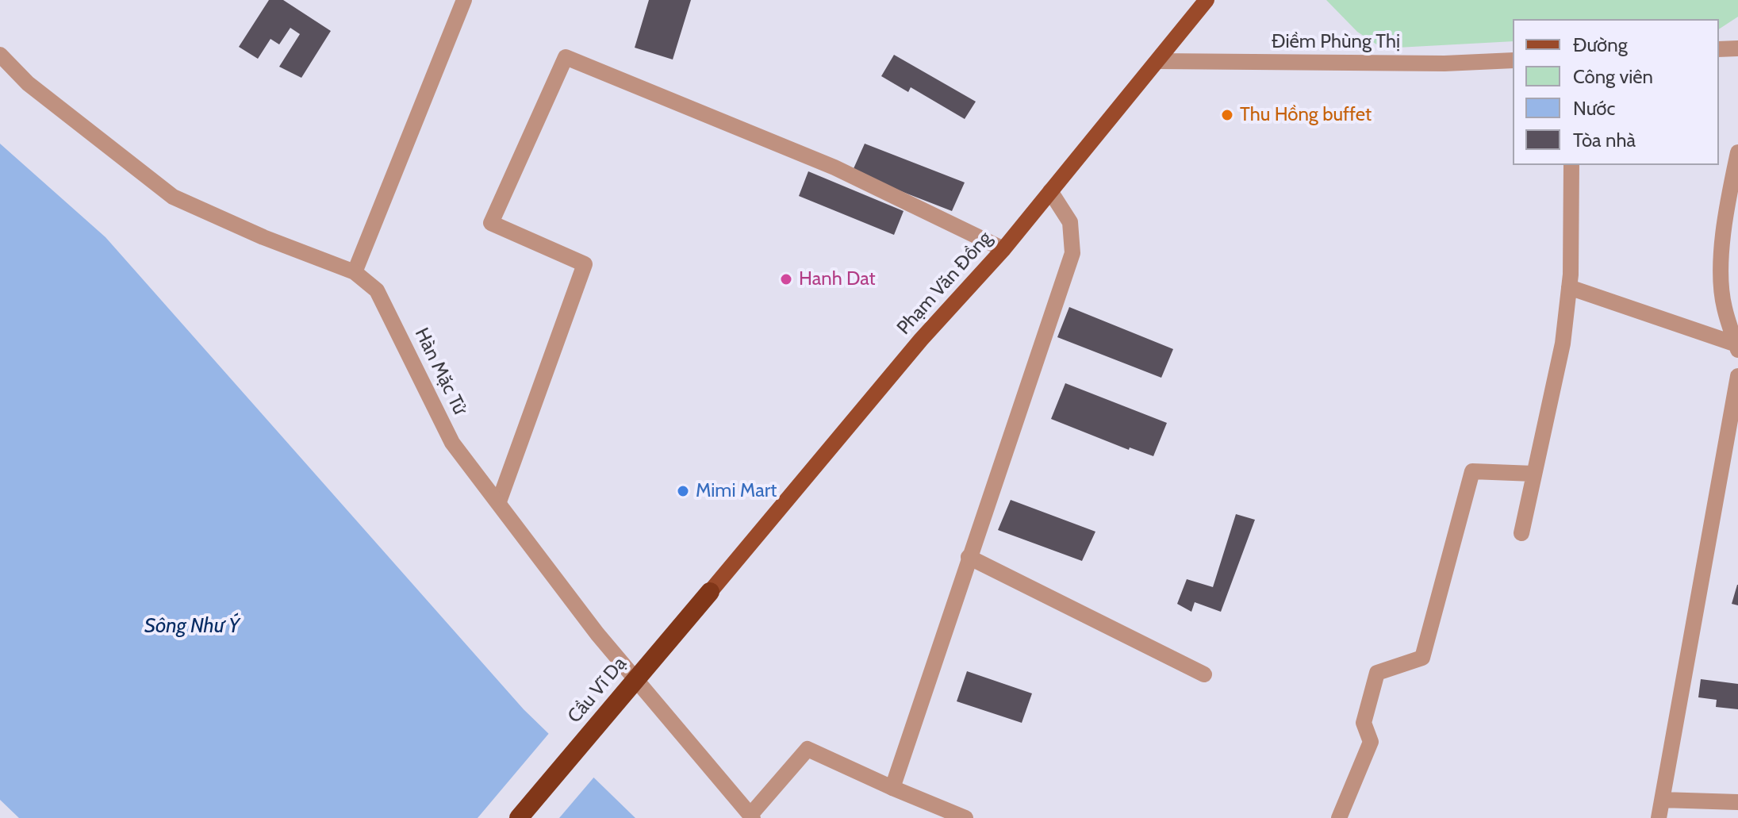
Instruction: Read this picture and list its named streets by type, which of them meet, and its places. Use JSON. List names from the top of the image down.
{
  "streets": {
    "highway": ["Cầu Vĩ Dạ"],
    "main road": ["Phạm Văn Đồng"],
    "street": ["Điềm Phùng Thị", "Hàn Mặc Tử"]
  },
  "crossings": [
    ["Điềm Phùng Thị", "Phạm Văn Đồng"],
    ["Phạm Văn Đồng", "Cầu Vĩ Dạ"]
  ],
  "water": ["Sông Như Ý"],
  "places": ["Thu Hồng buffet", "Hanh Dat", "Mimi Mart"],
  "legend": [
    "Đường",
    "Công viên",
    "Nước",
    "Tòa nhà"
  ]
}
